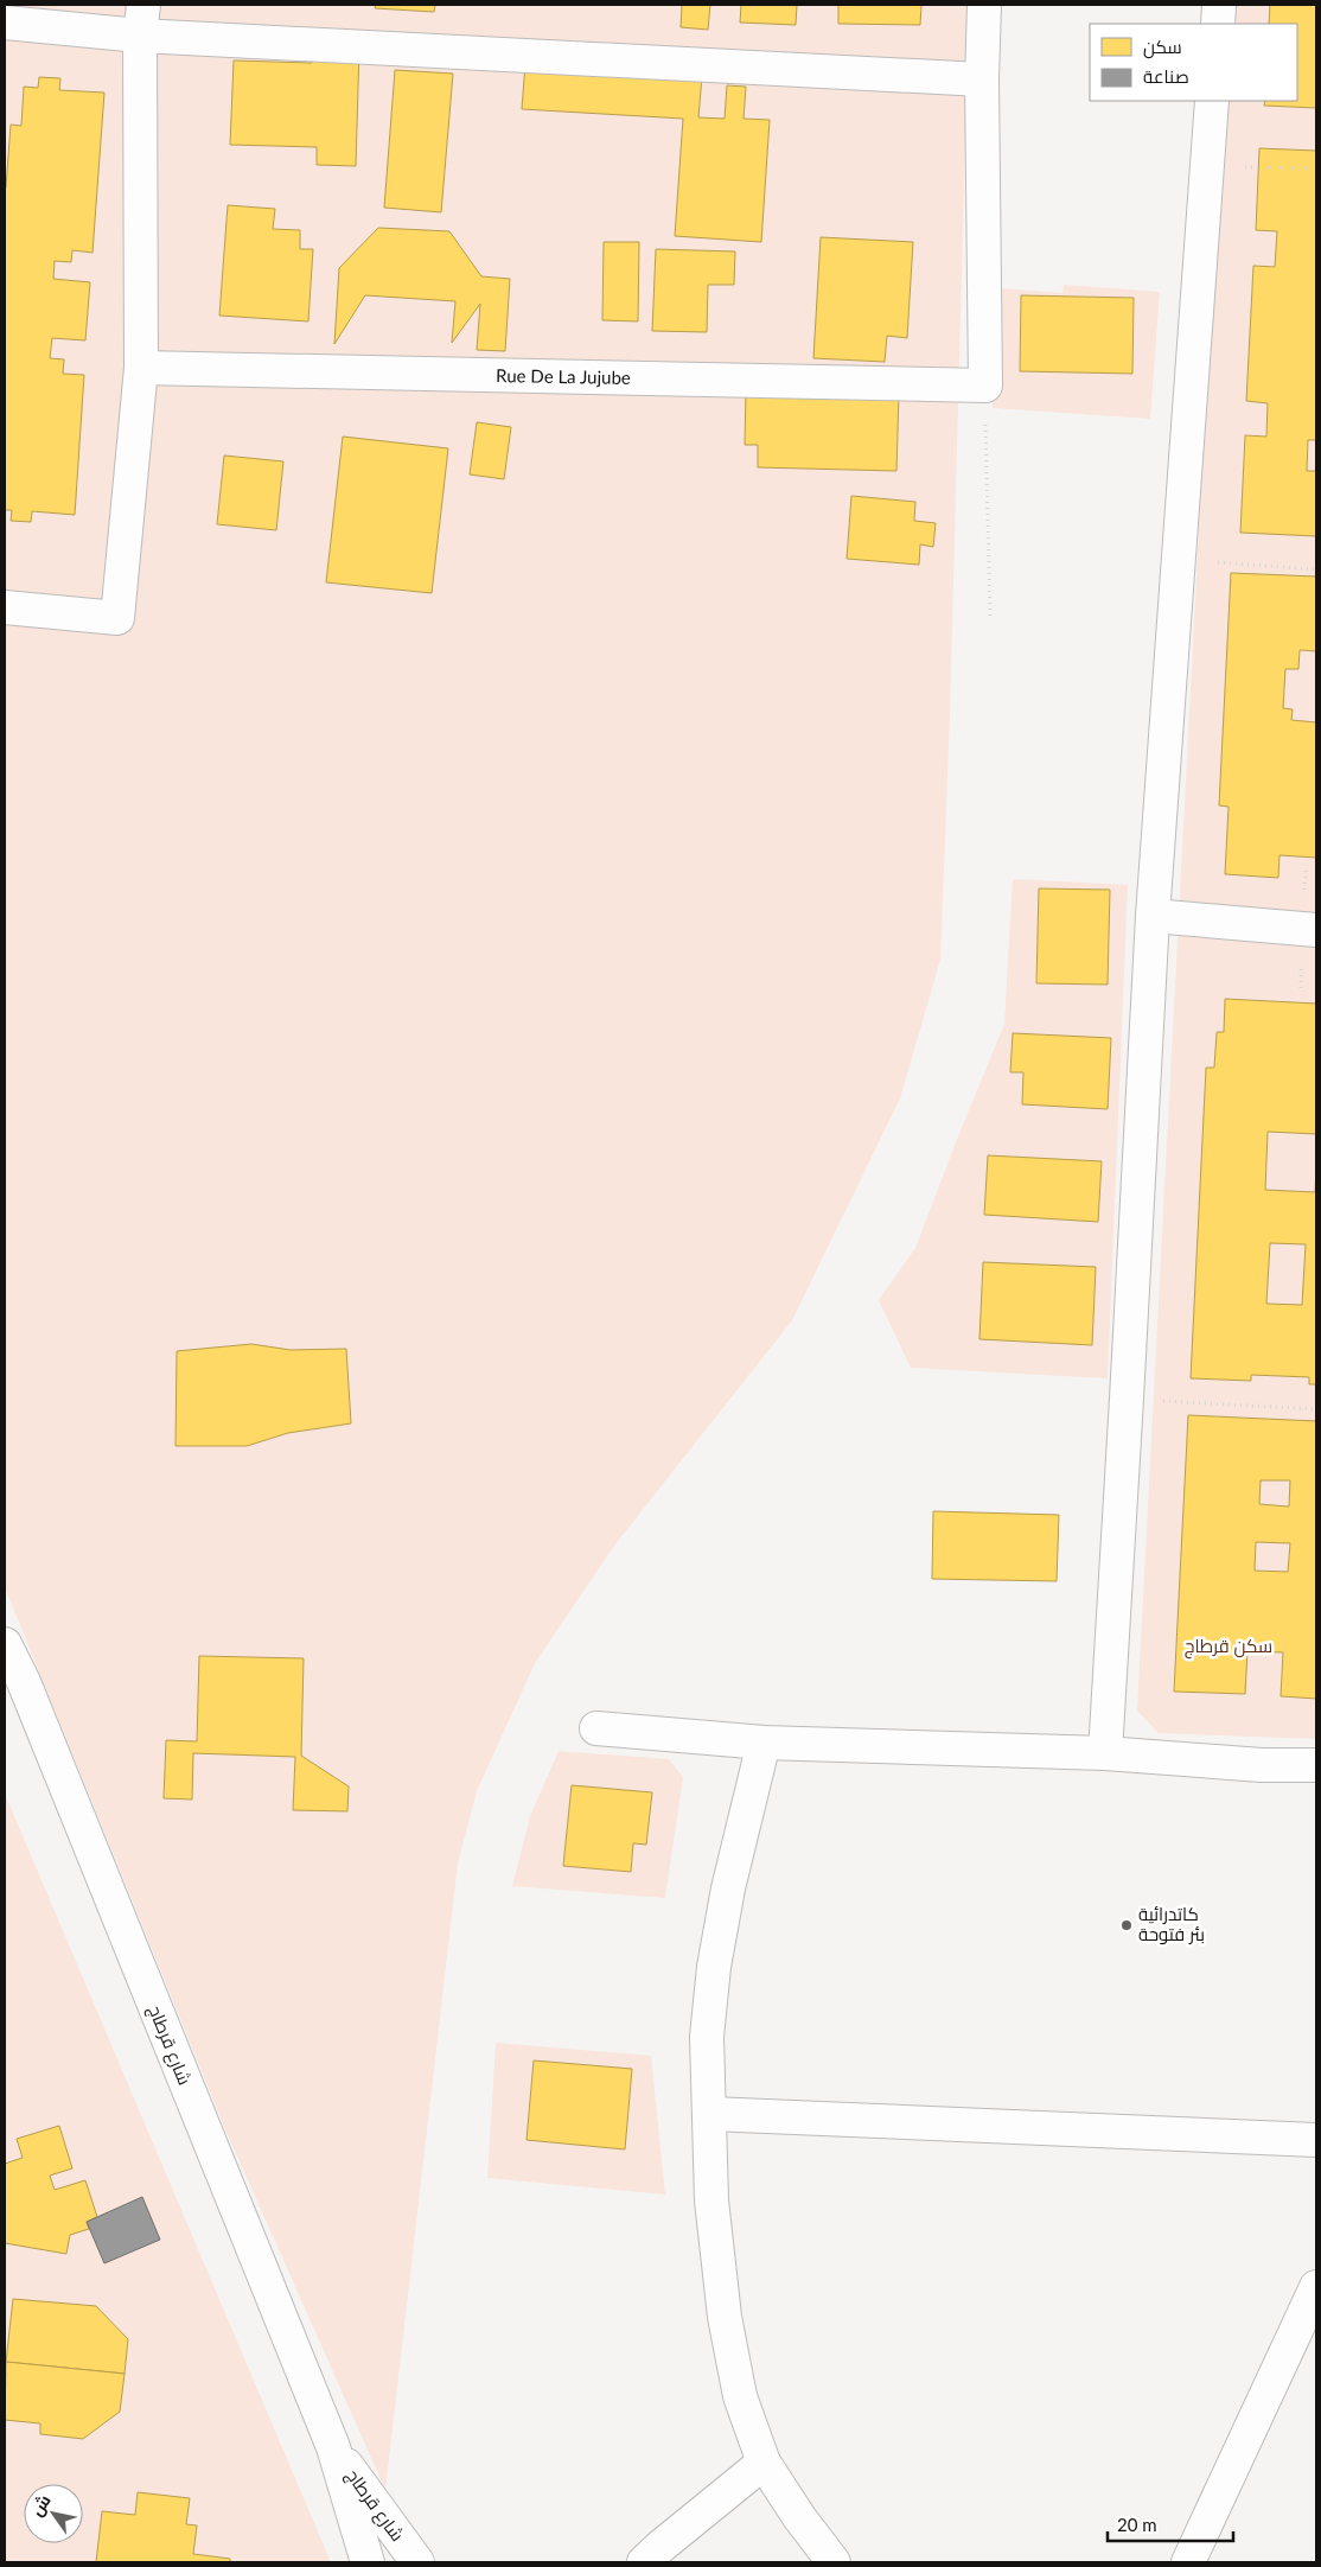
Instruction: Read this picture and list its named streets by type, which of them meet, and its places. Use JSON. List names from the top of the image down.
{
  "streets": {
    "street": ["Rue De La Jujube", "شارع قرطاج"]
  },
  "parks": ["سكن قرطاج"],
  "places": ["كاتدرائية بئر فتوحة"],
  "legend": ["سكن", "صناعة"],
  "scale_bar": "20 m",
  "north": "top left"
}
